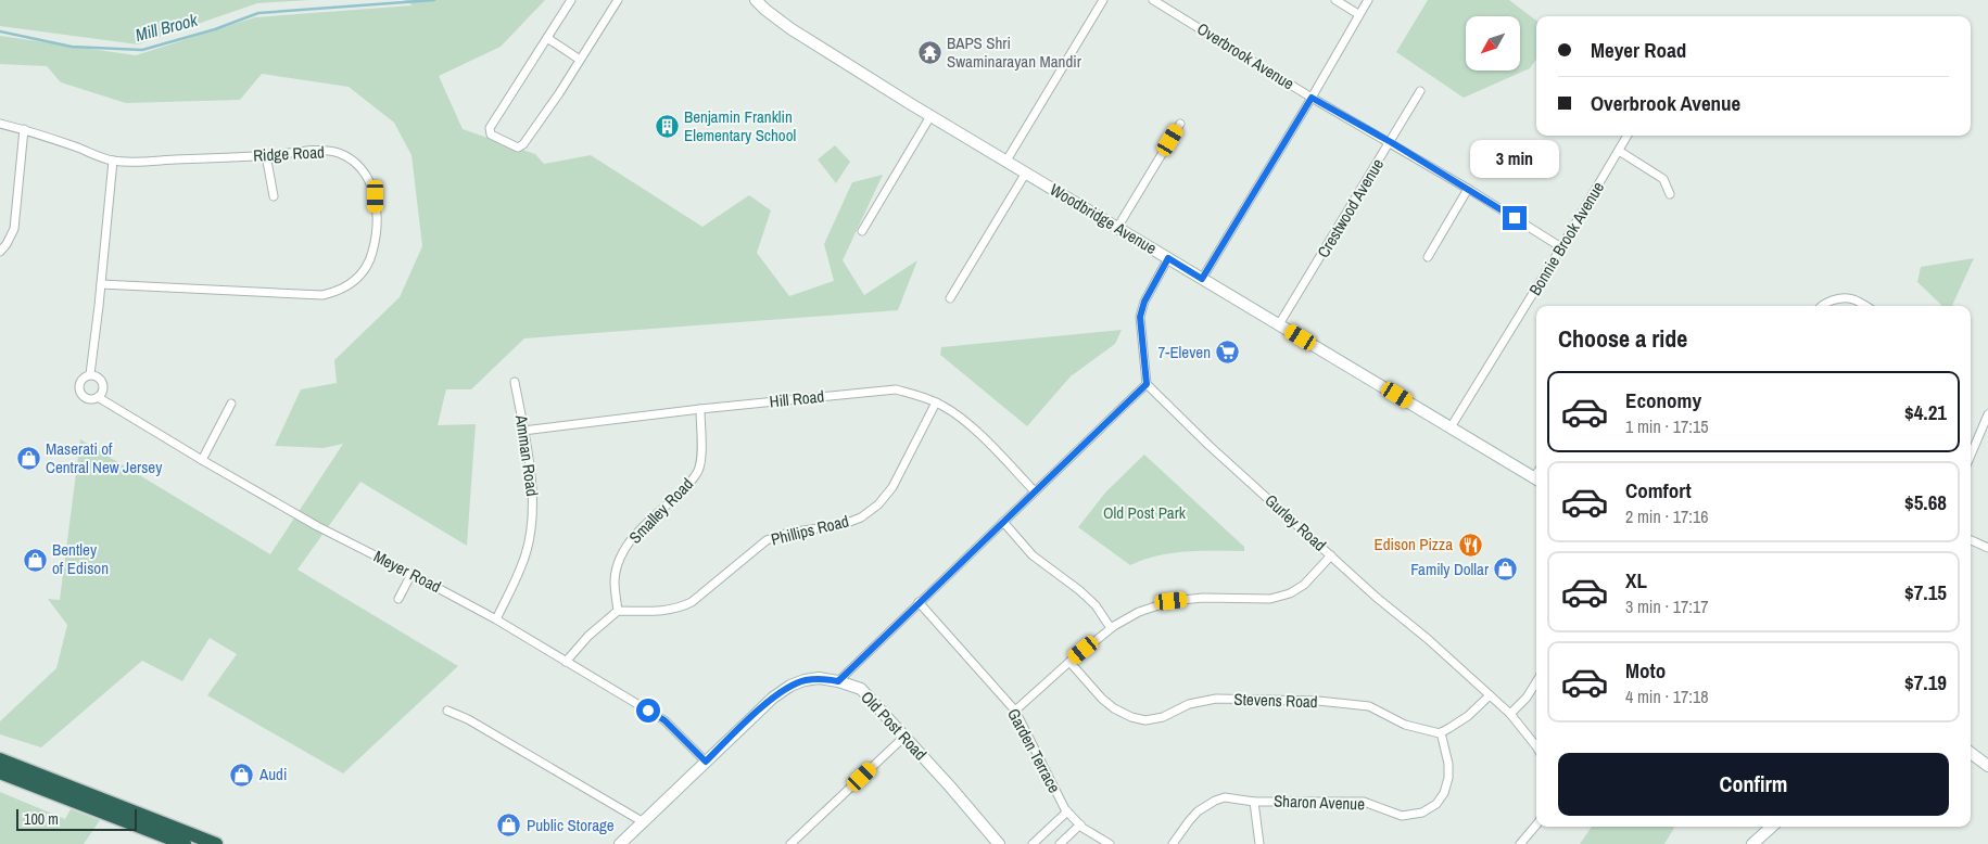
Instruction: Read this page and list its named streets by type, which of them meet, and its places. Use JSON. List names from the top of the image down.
{
  "streets": {
    "main road": ["Woodbridge Avenue", "Old Post Road"],
    "street": [
      "Overbrook Avenue",
      "Ridge Road",
      "Crestwood Avenue",
      "Bonnie Brook Avenue",
      "Hill Road",
      "Amman Road",
      "Smalley Road",
      "Gurley Road",
      "Phillips Road",
      "Meyer Road",
      "Stevens Road",
      "Garden Terrace",
      "Sharon Avenue"
    ]
  },
  "crossings": [
    ["Overbrook Avenue", "Crestwood Avenue"],
    ["Overbrook Avenue", "Bonnie Brook Avenue"],
    ["Ridge Road", "Meyer Road"],
    ["Crestwood Avenue", "Woodbridge Avenue"],
    ["Woodbridge Avenue", "Bonnie Brook Avenue"],
    ["Hill Road", "Amman Road"],
    ["Hill Road", "Smalley Road"],
    ["Hill Road", "Phillips Road"],
    ["Amman Road", "Meyer Road"],
    ["Smalley Road", "Phillips Road"],
    ["Meyer Road", "Old Post Road"],
    ["Stevens Road", "Sharon Avenue"]
  ],
  "water": ["Mill Brook"],
  "parks": ["Old Post Park"],
  "places": {
    "temple": ["BAPS Shri Swaminarayan Mandir"],
    "building": ["Benjamin Franklin Elementary School"],
    "supermarket": ["7-Eleven"],
    "shop": [
      "Maserati of Central New Jersey",
      "Bentley of Edison",
      "Family Dollar",
      "Audi",
      "Public Storage"
    ],
    "restaurant": ["Edison Pizza"]
  },
  "scale_bar": "100 m",
  "north": "bottom left",
  "page": {
    "banner": ["Meyer Road", "Overbrook Avenue"],
    "bubble": "3 min",
    "heading": "Choose a ride",
    "list": [
      {
        "name": "Economy",
        "note": "1 min · 17:15",
        "value": "$4.21"
      },
      {
        "name": "Comfort",
        "note": "2 min · 17:16",
        "value": "$5.68"
      },
      {
        "name": "XL",
        "note": "3 min · 17:17",
        "value": "$7.15"
      },
      {
        "name": "Moto",
        "note": "4 min · 17:18",
        "value": "$7.19"
      }
    ],
    "buttons": "Confirm",
    "scale": "100 m"
  }
}
